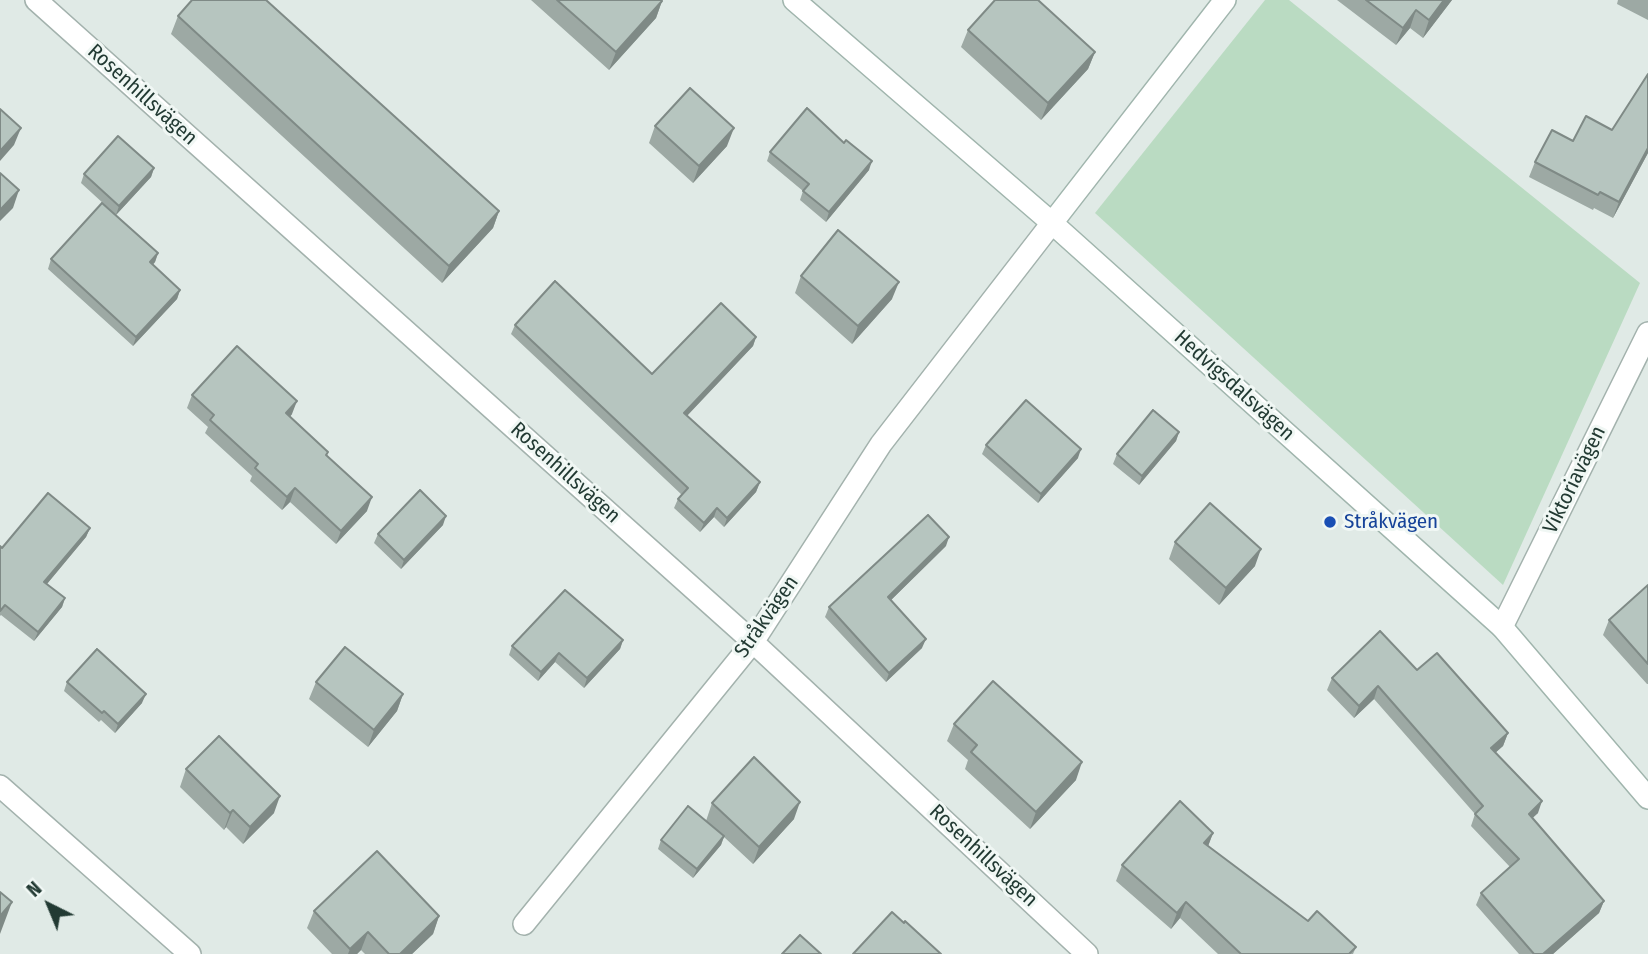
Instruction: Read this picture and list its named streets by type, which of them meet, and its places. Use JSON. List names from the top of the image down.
{
  "streets": {
    "street": [
      "Rosenhillsvägen",
      "Hedvigsdalsvägen",
      "Viktoriavägen",
      "Stråkvägen"
    ]
  },
  "crossings": [
    ["Rosenhillsvägen", "Stråkvägen"],
    ["Hedvigsdalsvägen", "Viktoriavägen"],
    ["Hedvigsdalsvägen", "Stråkvägen"]
  ],
  "places": ["Stråkvägen"],
  "north": "top left"
}
